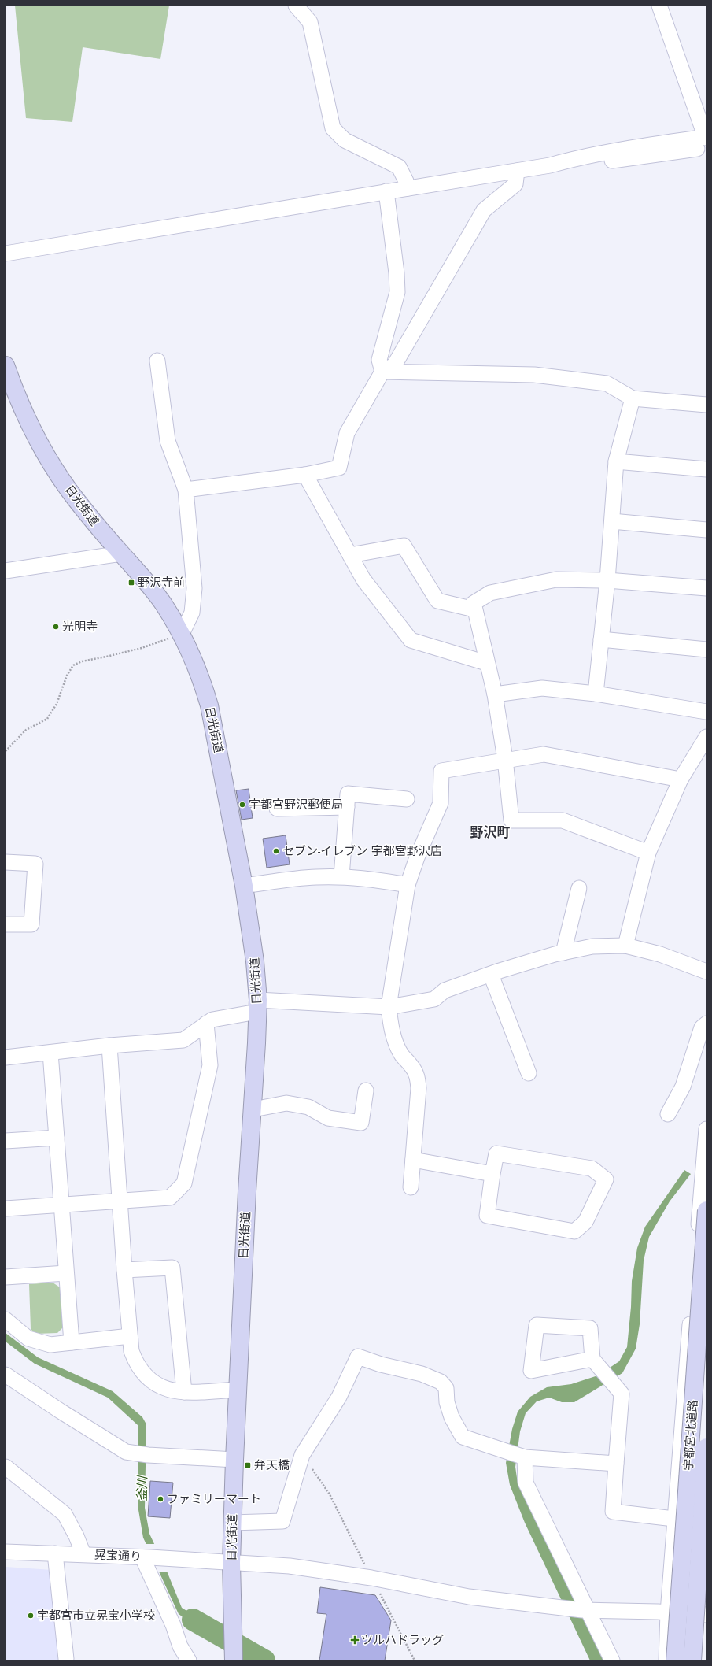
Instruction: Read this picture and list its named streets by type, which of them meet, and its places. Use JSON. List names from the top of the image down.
{
  "streets": {
    "highway": ["日光街道", "宇都宮北道路"],
    "street": ["晃宝通り"]
  },
  "crossings": [
    ["日光街道", "晃宝通り"]
  ],
  "districts": ["野沢町"],
  "water": ["釜川"],
  "places": {
    "transit": ["野沢寺前", "弁天橋"],
    "other": [
      "光明寺",
      "宇都宮野沢郵便局",
      "セブン-イレブン 宇都宮野沢店",
      "ファミリーマート",
      "宇都宮市立晃宝小学校"
    ],
    "health": ["ツルハドラッグ"]
  }
}
